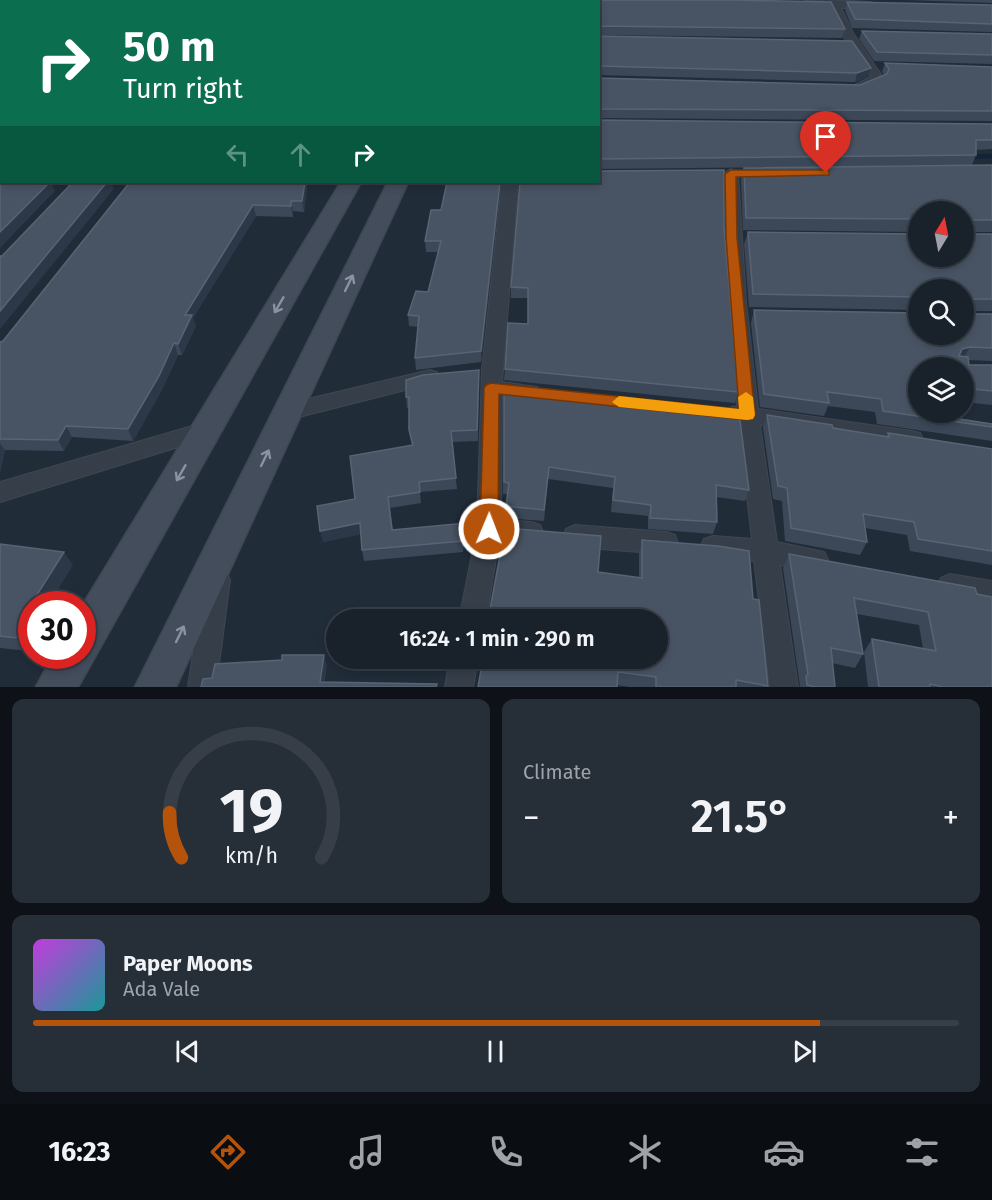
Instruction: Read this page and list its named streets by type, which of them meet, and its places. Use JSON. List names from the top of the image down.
{
  "north": "top",
  "page": {
    "turn": ["50 m", "Turn right"],
    "limit": "30",
    "trip": "16:24 · 1 min · 290 m",
    "tile": "Climate",
    "heat": ["−", "21.5°", "+"],
    "song": ["Paper Moons", "Ada Vale"],
    "tabs": "16:23",
    "gauge": ["19", "km/h"]
  }
}
